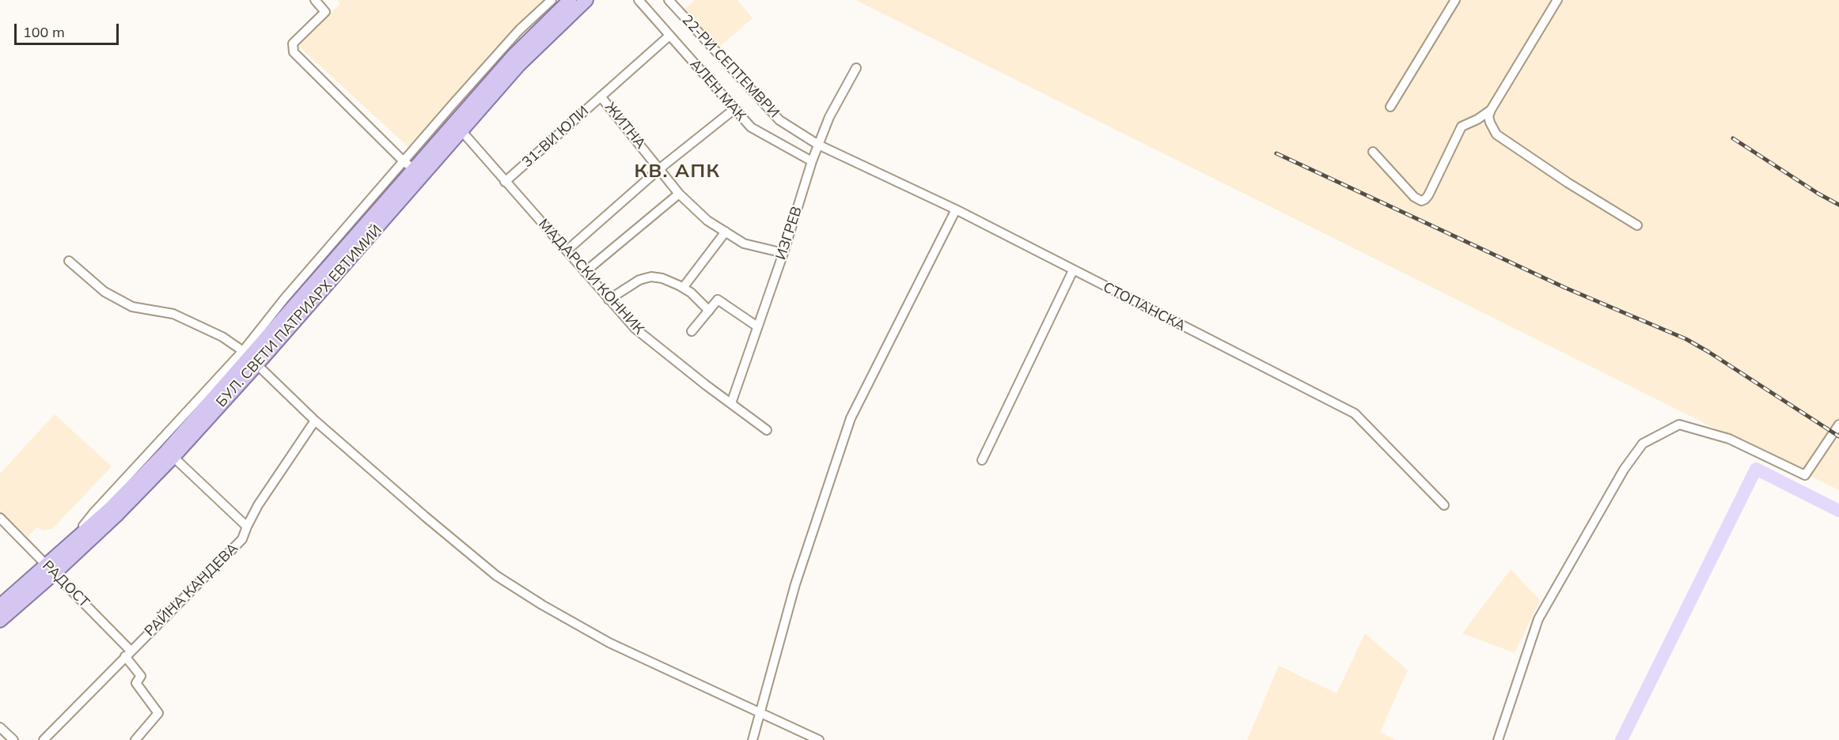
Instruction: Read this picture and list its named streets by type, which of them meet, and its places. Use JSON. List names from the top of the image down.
{
  "streets": {
    "main road": ["БУЛ. СВЕТИ ПАТРИАРХ ЕВТИМИЙ"],
    "street": [
      "22-РИ СЕПТЕМВРИ",
      "АЛЕН МАК",
      "ЖИТНА",
      "31-ВИ ЮЛИ",
      "ИЗГРЕВ",
      "МАДАРСКИ КОННИК",
      "СТОПАНСКА",
      "РАДОСТ",
      "РАЙНА КАНДЕВА"
    ]
  },
  "crossings": [
    ["22-РИ СЕПТЕМВРИ", "ИЗГРЕВ"],
    ["22-РИ СЕПТЕМВРИ", "СТОПАНСКА"],
    ["АЛЕН МАК", "31-ВИ ЮЛИ"],
    ["АЛЕН МАК", "ИЗГРЕВ"],
    ["ЖИТНА", "31-ВИ ЮЛИ"],
    ["ЖИТНА", "ИЗГРЕВ"],
    ["31-ВИ ЮЛИ", "МАДАРСКИ КОННИК"],
    ["ИЗГРЕВ", "МАДАРСКИ КОННИК"],
    ["ИЗГРЕВ", "СТОПАНСКА"],
    ["МАДАРСКИ КОННИК", "БУЛ. СВЕТИ ПАТРИАРХ ЕВТИМИЙ"],
    ["БУЛ. СВЕТИ ПАТРИАРХ ЕВТИМИЙ", "РАДОСТ"],
    ["РАДОСТ", "РАЙНА КАНДЕВА"]
  ],
  "districts": ["КВ. АПК"],
  "scale_bar": "100 m"
}
